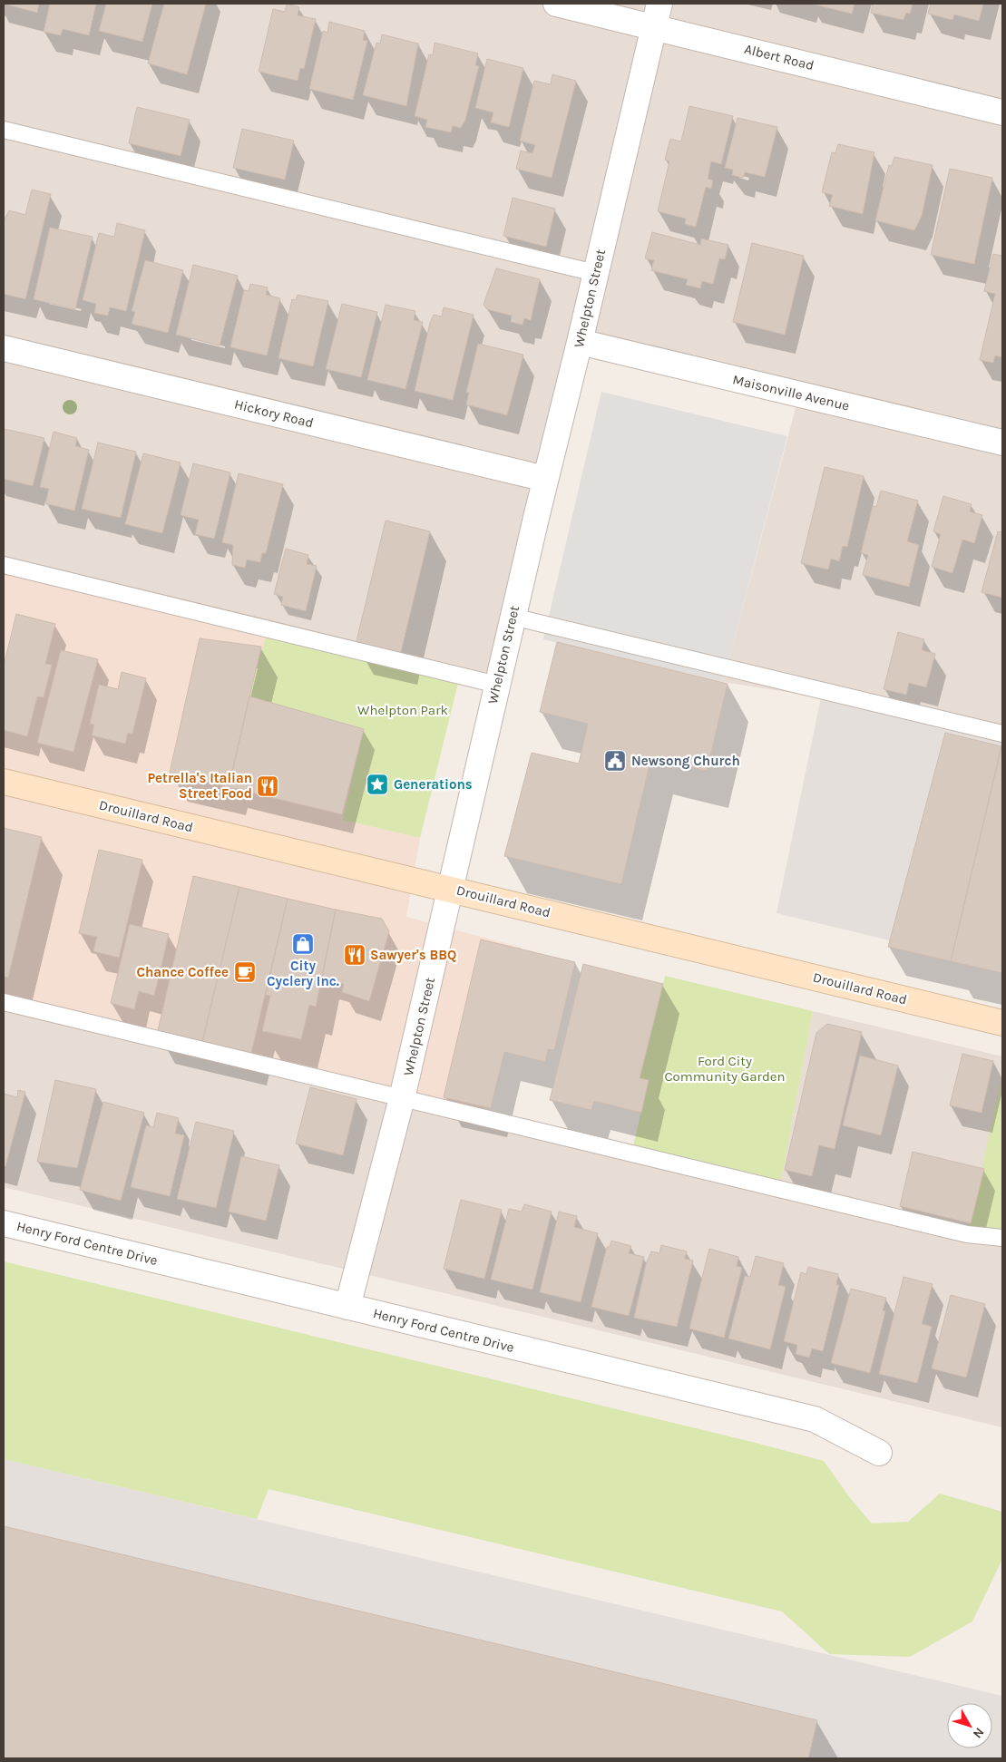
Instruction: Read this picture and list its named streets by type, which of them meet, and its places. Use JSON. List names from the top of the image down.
{
  "streets": {
    "street": [
      "Albert Road",
      "Whelpton Street",
      "Maisonville Avenue",
      "Hickory Road",
      "Drouillard Road",
      "Henry Ford Centre Drive"
    ]
  },
  "crossings": [
    ["Albert Road", "Whelpton Street"],
    ["Whelpton Street", "Maisonville Avenue"],
    ["Whelpton Street", "Hickory Road"],
    ["Whelpton Street", "Drouillard Road"],
    ["Whelpton Street", "Henry Ford Centre Drive"]
  ],
  "parks": ["Whelpton Park", "Ford City Community Garden"],
  "places": {
    "public building": ["Newsong Church"],
    "place": ["Generations"],
    "restaurant": ["Petrella's Italian Street Food", "Sawyer's BBQ"],
    "shop": ["City Cyclery Inc."],
    "cafe": ["Chance Coffee"]
  },
  "north": "bottom right"
}
